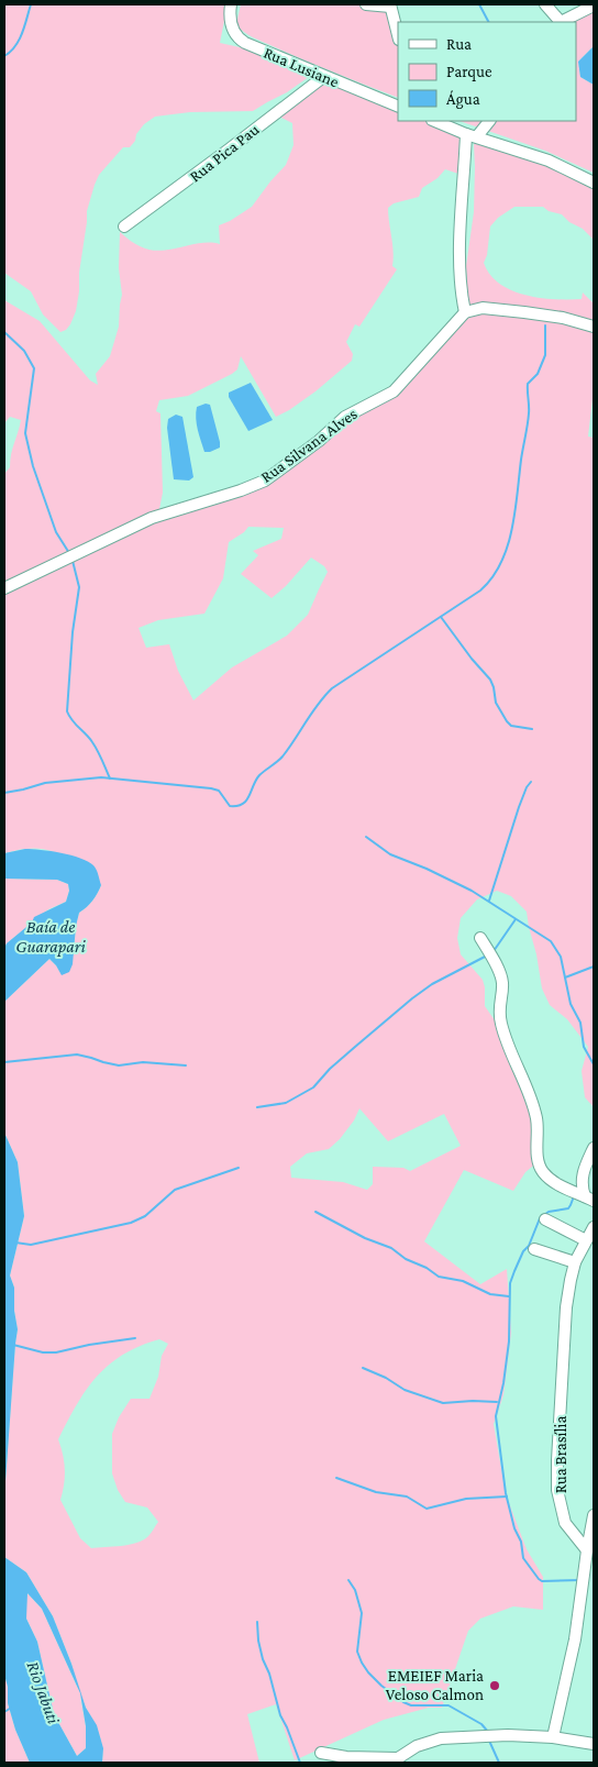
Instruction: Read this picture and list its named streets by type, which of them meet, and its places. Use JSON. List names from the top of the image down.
{
  "streets": {
    "street": [
      "Rua Lusiane",
      "Rua Pica Pau",
      "Rua Silvana Alves",
      "Rua Brasília"
    ]
  },
  "crossings": [
    ["Rua Lusiane", "Rua Pica Pau"]
  ],
  "water": ["Baía de Guarapari", "Rio Jabuti"],
  "places": ["EMEIEF Maria Veloso Calmon"],
  "legend": ["Rua", "Parque", "Água"]
}
